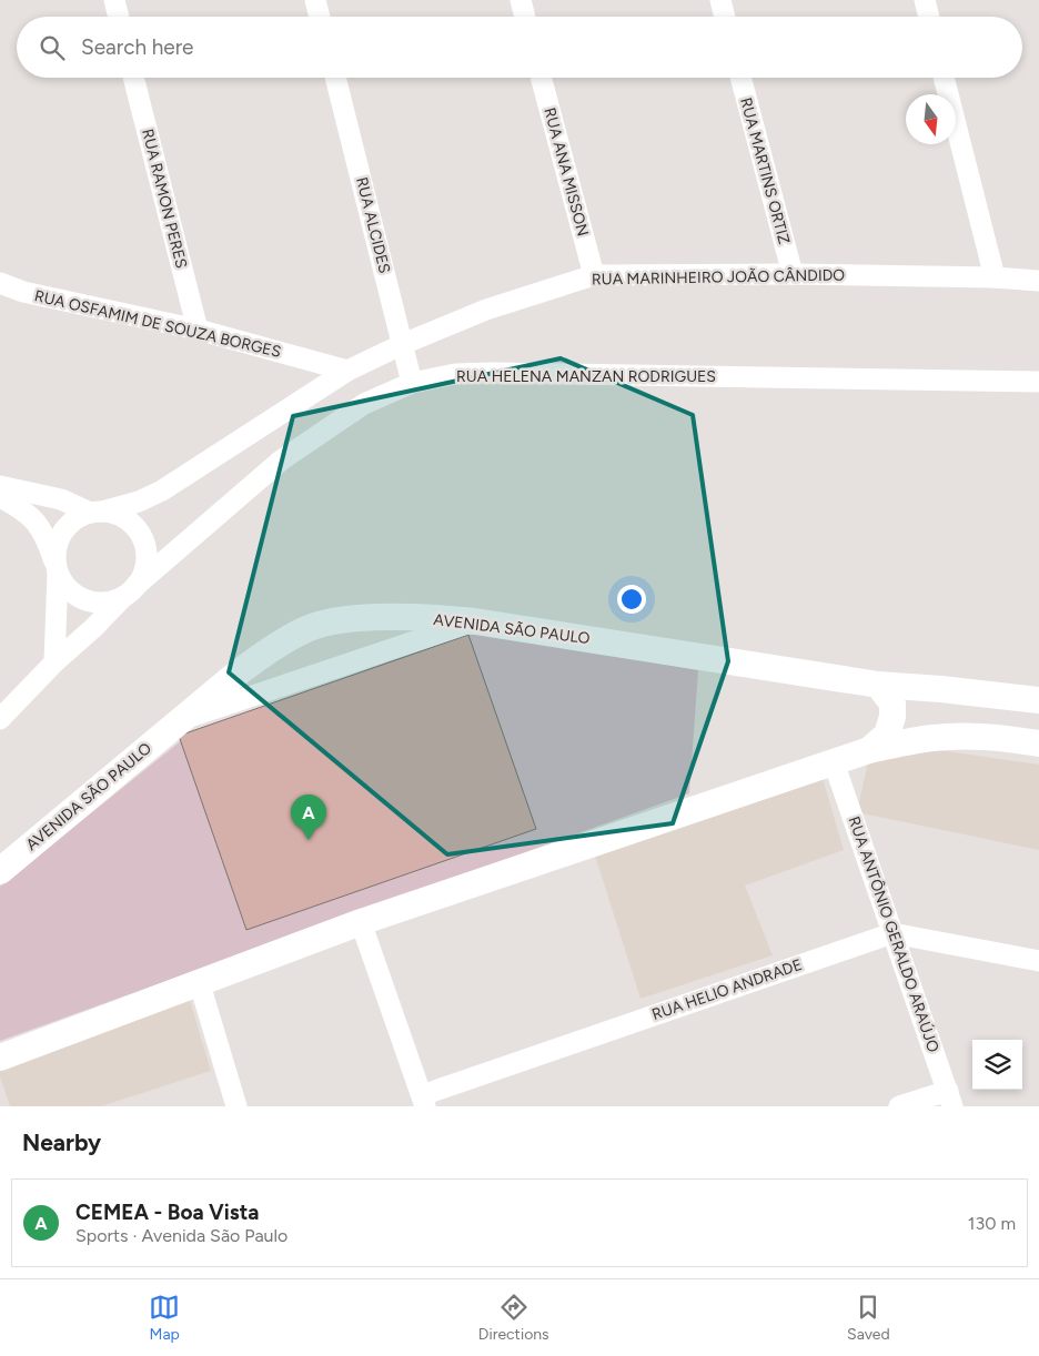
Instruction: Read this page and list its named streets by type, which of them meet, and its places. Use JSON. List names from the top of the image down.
{
  "streets": {
    "main road": ["AVENIDA SÃO PAULO"],
    "street": [
      "RUA MARTINS ORTIZ",
      "RUA ANA MISSON",
      "RUA RAMON PERES",
      "RUA ALCIDES",
      "RUA MARINHEIRO JOÃO CÂNDIDO",
      "RUA OSFAMIM DE SOUZA BORGES",
      "RUA HELENA MANZAN RODRIGUES",
      "RUA ANTÔNIO GERALDO ARAÚJO",
      "RUA HELIO ANDRADE"
    ]
  },
  "crossings": [
    ["RUA MARTINS ORTIZ", "RUA MARINHEIRO JOÃO CÂNDIDO"],
    ["RUA ANA MISSON", "RUA MARINHEIRO JOÃO CÂNDIDO"],
    ["RUA RAMON PERES", "RUA OSFAMIM DE SOUZA BORGES"],
    ["RUA ALCIDES", "RUA MARINHEIRO JOÃO CÂNDIDO"],
    ["RUA ALCIDES", "RUA HELENA MANZAN RODRIGUES"],
    ["RUA MARINHEIRO JOÃO CÂNDIDO", "RUA OSFAMIM DE SOUZA BORGES"],
    ["RUA ANTÔNIO GERALDO ARAÚJO", "RUA HELIO ANDRADE"]
  ],
  "north": "bottom",
  "page": {
    "search": "Search here",
    "pins": "A",
    "heading": "Nearby",
    "list": [
      {
        "mark": "A",
        "name": "CEMEA - Boa Vista",
        "note": "Sports · Avenida São Paulo",
        "value": "130 m"
      }
    ],
    "nav": ["Map", "Directions", "Saved"]
  }
}
